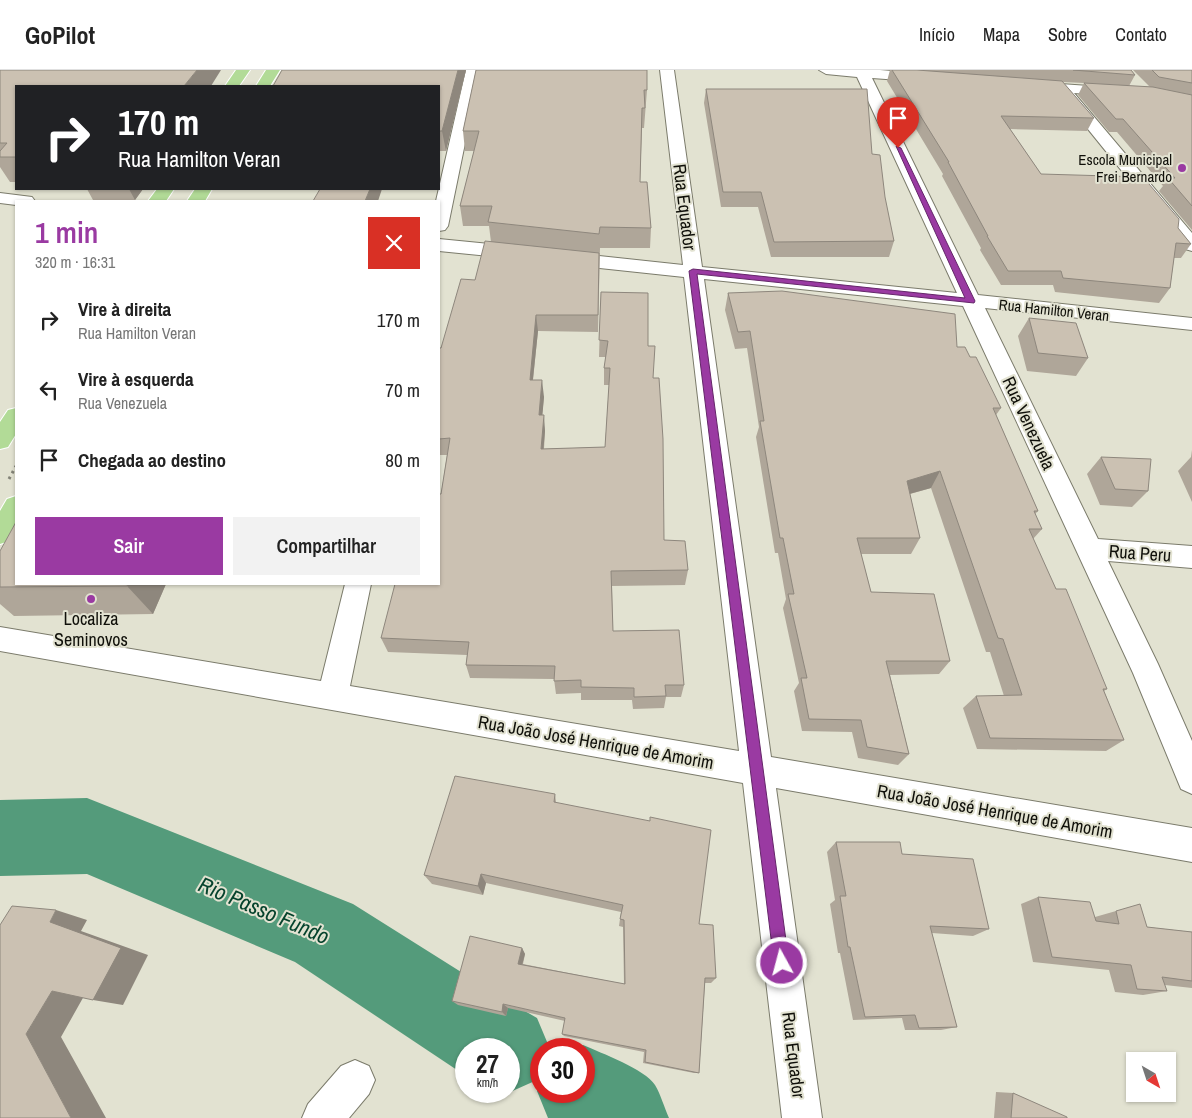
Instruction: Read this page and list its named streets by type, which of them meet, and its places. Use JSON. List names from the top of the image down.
{
  "streets": {
    "street": [
      "Rua Equador",
      "Rua Hamilton Veran",
      "Rua Venezuela",
      "Rua Peru",
      "Rua João José Henrique de Amorim"
    ]
  },
  "crossings": [
    ["Rua Equador", "Rua Hamilton Veran"],
    ["Rua Equador", "Rua João José Henrique de Amorim"],
    ["Rua Hamilton Veran", "Rua Venezuela"],
    ["Rua Venezuela", "Rua Peru"]
  ],
  "water": ["Rio Passo Fundo"],
  "places": ["Escola Municipal Frei Bernardo", "Localiza Seminovos"],
  "north": "bottom right",
  "page": {
    "header": "GoPilot",
    "nav": [
      "Início",
      "Mapa",
      "Sobre",
      "Contato"
    ],
    "turn": ["170 m", "Rua Hamilton Veran"],
    "heading": ["1 min", "320 m · 16:31"],
    "list": [
      {
        "name": "Vire à direita",
        "note": "Rua Hamilton Veran",
        "value": "170 m"
      },
      {
        "name": "Vire à esquerda",
        "note": "Rua Venezuela",
        "value": "70 m"
      },
      {
        "name": "Chegada ao destino",
        "value": "80 m"
      }
    ],
    "buttons": ["Sair", "Compartilhar"],
    "speed": "27 km/h",
    "limit": "30"
  }
}
